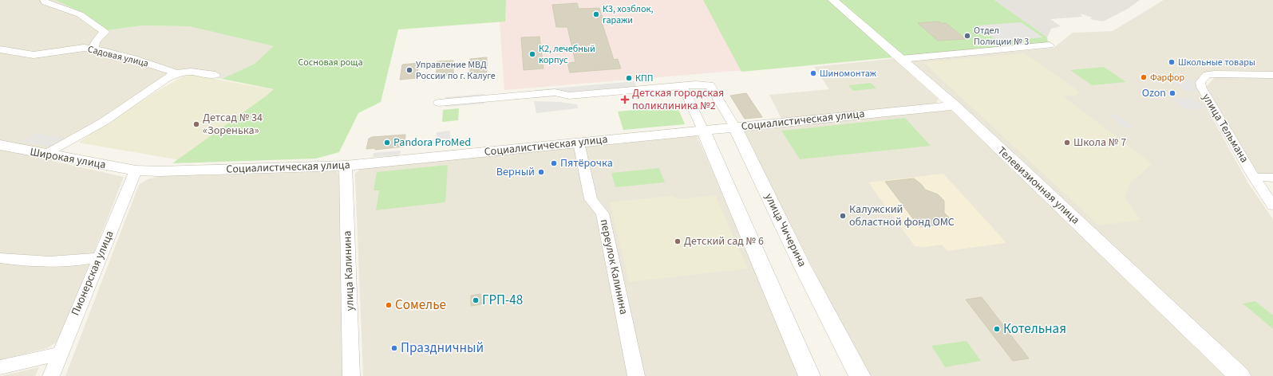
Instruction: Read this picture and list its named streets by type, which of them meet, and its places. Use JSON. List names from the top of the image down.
{
  "streets": {
    "street": [
      "Садовая улица",
      "Социалистическая улица",
      "улица Тельмана",
      "Широкая улица",
      "Телевизионная улица",
      "улица Чичерина",
      "переулок Калинина",
      "улица Калинина",
      "Пионерская улица"
    ]
  },
  "crossings": [
    ["Социалистическая улица", "Широкая улица"],
    ["Социалистическая улица", "Телевизионная улица"],
    ["Социалистическая улица", "улица Чичерина"],
    ["Социалистическая улица", "переулок Калинина"],
    ["Социалистическая улица", "улица Калинина"],
    ["Социалистическая улица", "Пионерская улица"],
    ["Широкая улица", "Пионерская улица"]
  ],
  "parks": ["Сосновая роща"],
  "places": {
    "other": [
      "К3, хозблок, гаражи",
      "Отдел Полиции № 3",
      "К2, лечебный корпус",
      "Школьные товары",
      "Управление МВД России по г. Калуге",
      "Шиномонтаж",
      "Фарфор",
      "КПП",
      "Ozon",
      "Детсад № 34 «Зоренька»",
      "Pandora ProMed",
      "Школа № 7",
      "Пятёрочка",
      "Верный",
      "Калужский областной фонд ОМС",
      "Детский сад № 6",
      "ГРП-48",
      "Сомелье",
      "Котельная",
      "Праздничный"
    ],
    "health": ["Детская городская поликлиника №2"]
  }
}
